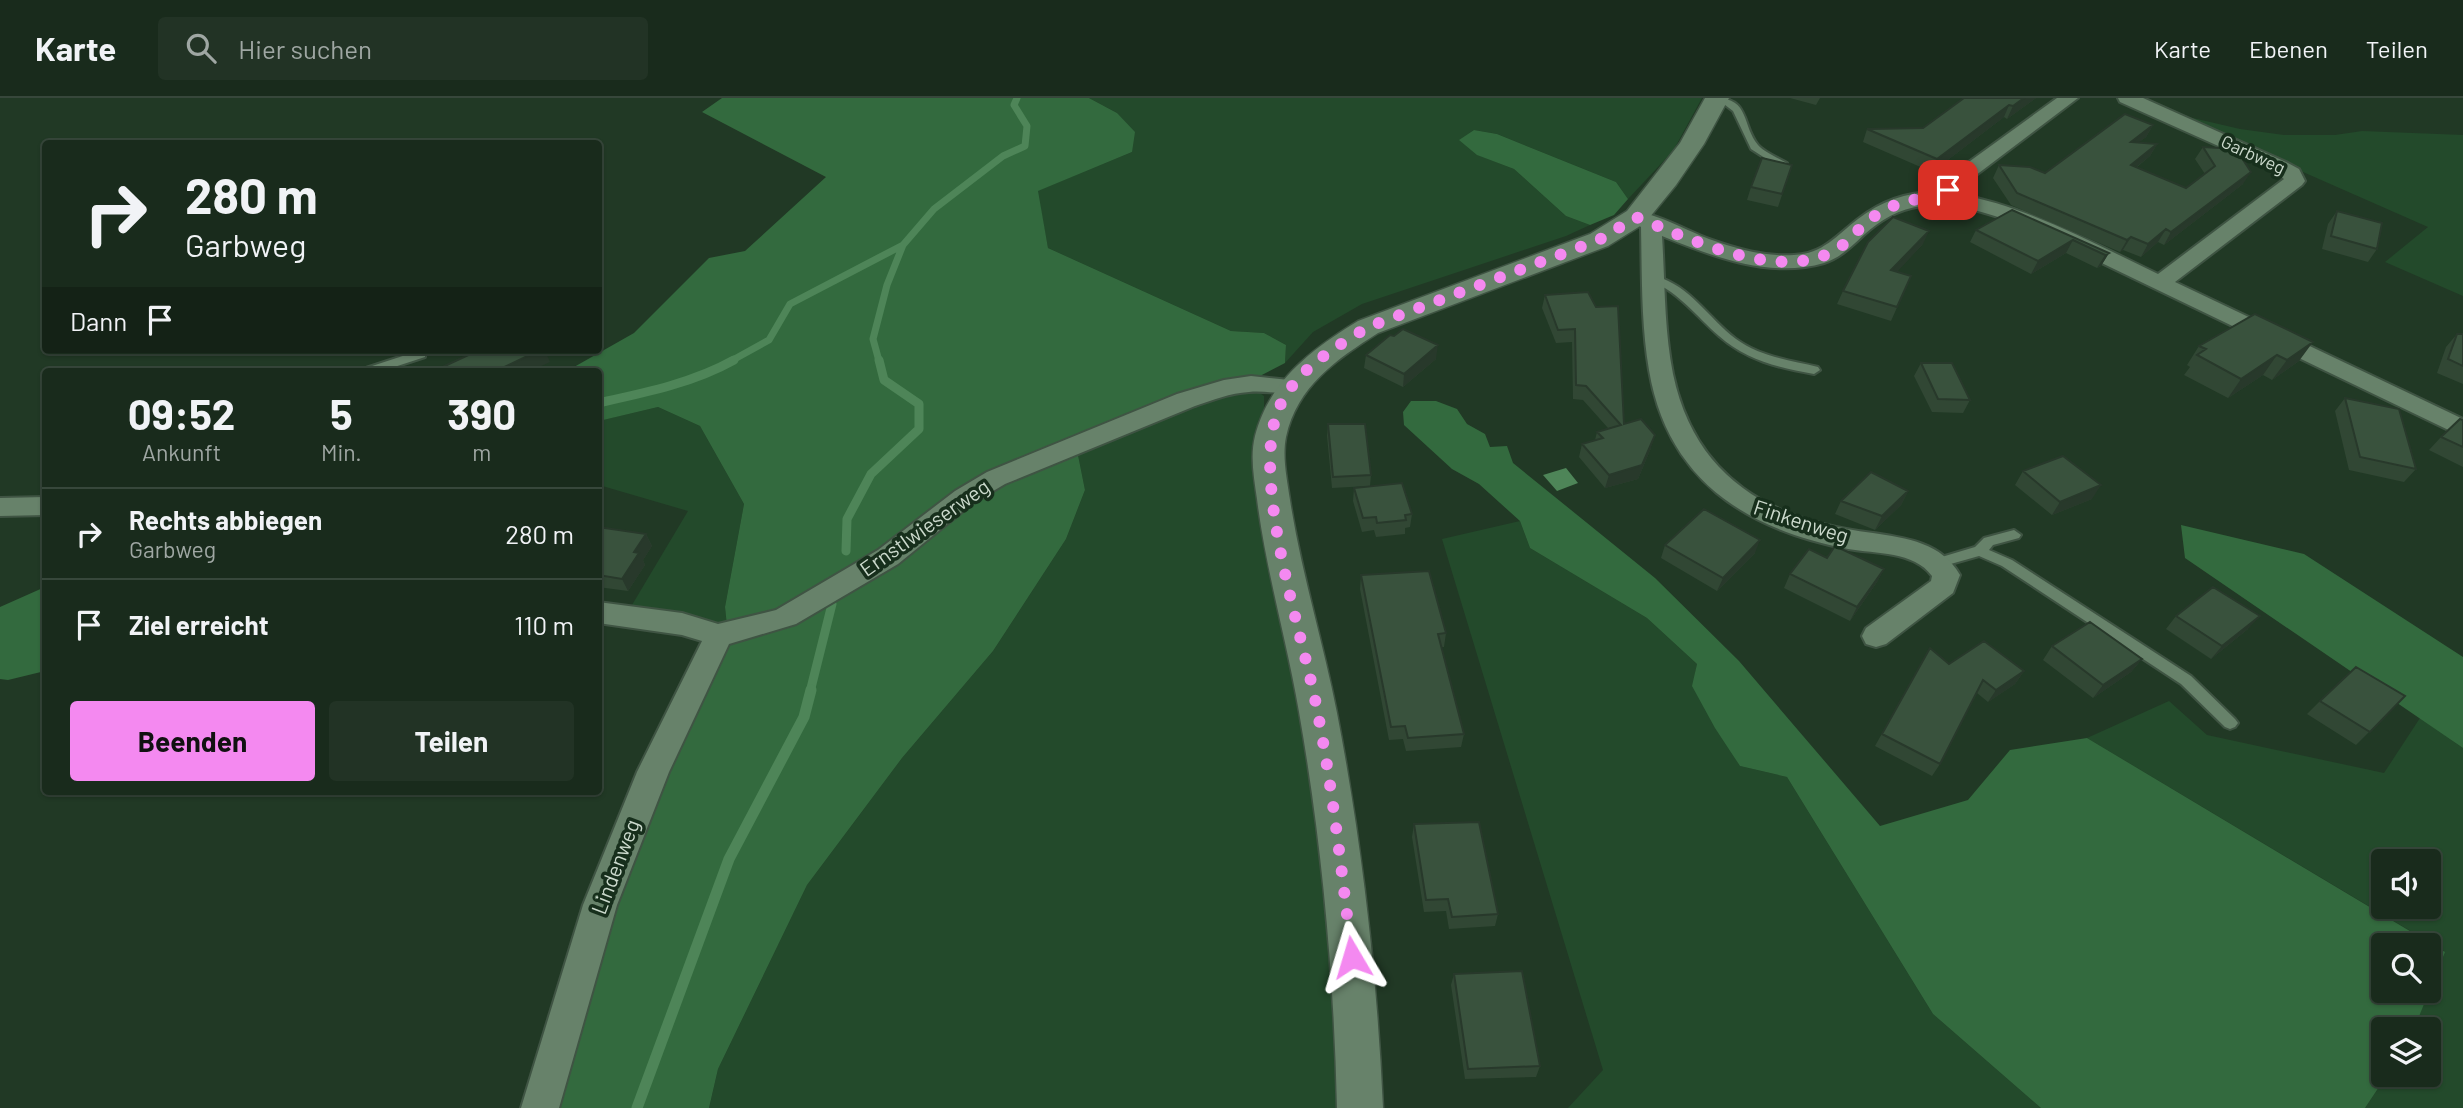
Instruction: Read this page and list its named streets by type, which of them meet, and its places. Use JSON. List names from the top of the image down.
{
  "streets": {
    "street": [
      "Garbweg",
      "Finkenweg",
      "Ernstlwieserweg",
      "Lindenweg"
    ]
  },
  "crossings": [
    ["Ernstlwieserweg", "Lindenweg"]
  ],
  "page": {
    "header": "Karte",
    "search": "Hier suchen",
    "nav": ["Karte", "Ebenen", "Teilen"],
    "turn": ["280 m", "Garbweg"],
    "then": "Dann",
    "eta": [
      "09:52",
      "Ankunft",
      "5",
      "Min.",
      "390",
      "m"
    ],
    "list": [
      {
        "name": "Rechts abbiegen",
        "note": "Garbweg",
        "value": "280 m"
      },
      {
        "name": "Ziel erreicht",
        "value": "110 m"
      }
    ],
    "buttons": ["Beenden", "Teilen"]
  }
}
